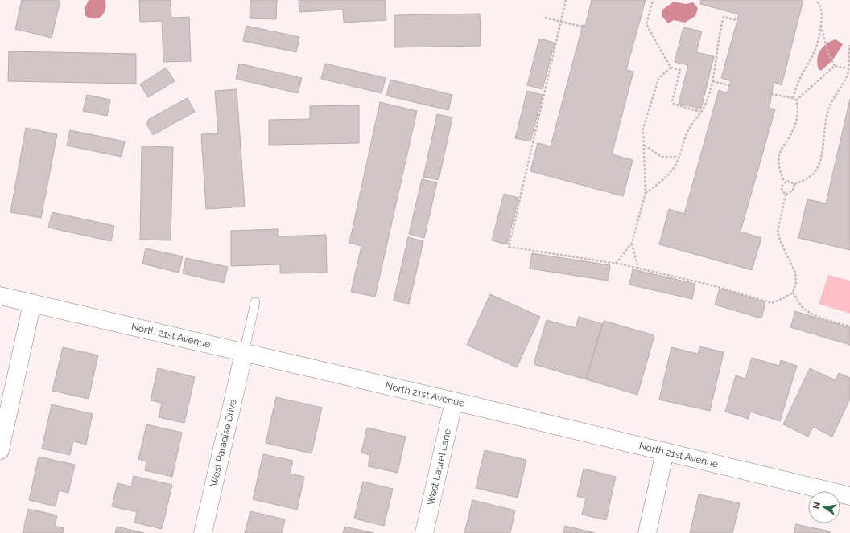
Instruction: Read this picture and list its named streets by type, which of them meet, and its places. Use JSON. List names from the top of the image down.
{
  "streets": {
    "street": ["North 21st Avenue", "West Paradise Drive", "West Laurel Lane"]
  },
  "crossings": [
    ["North 21st Avenue", "West Paradise Drive"],
    ["North 21st Avenue", "West Laurel Lane"]
  ],
  "north": "left"
}
